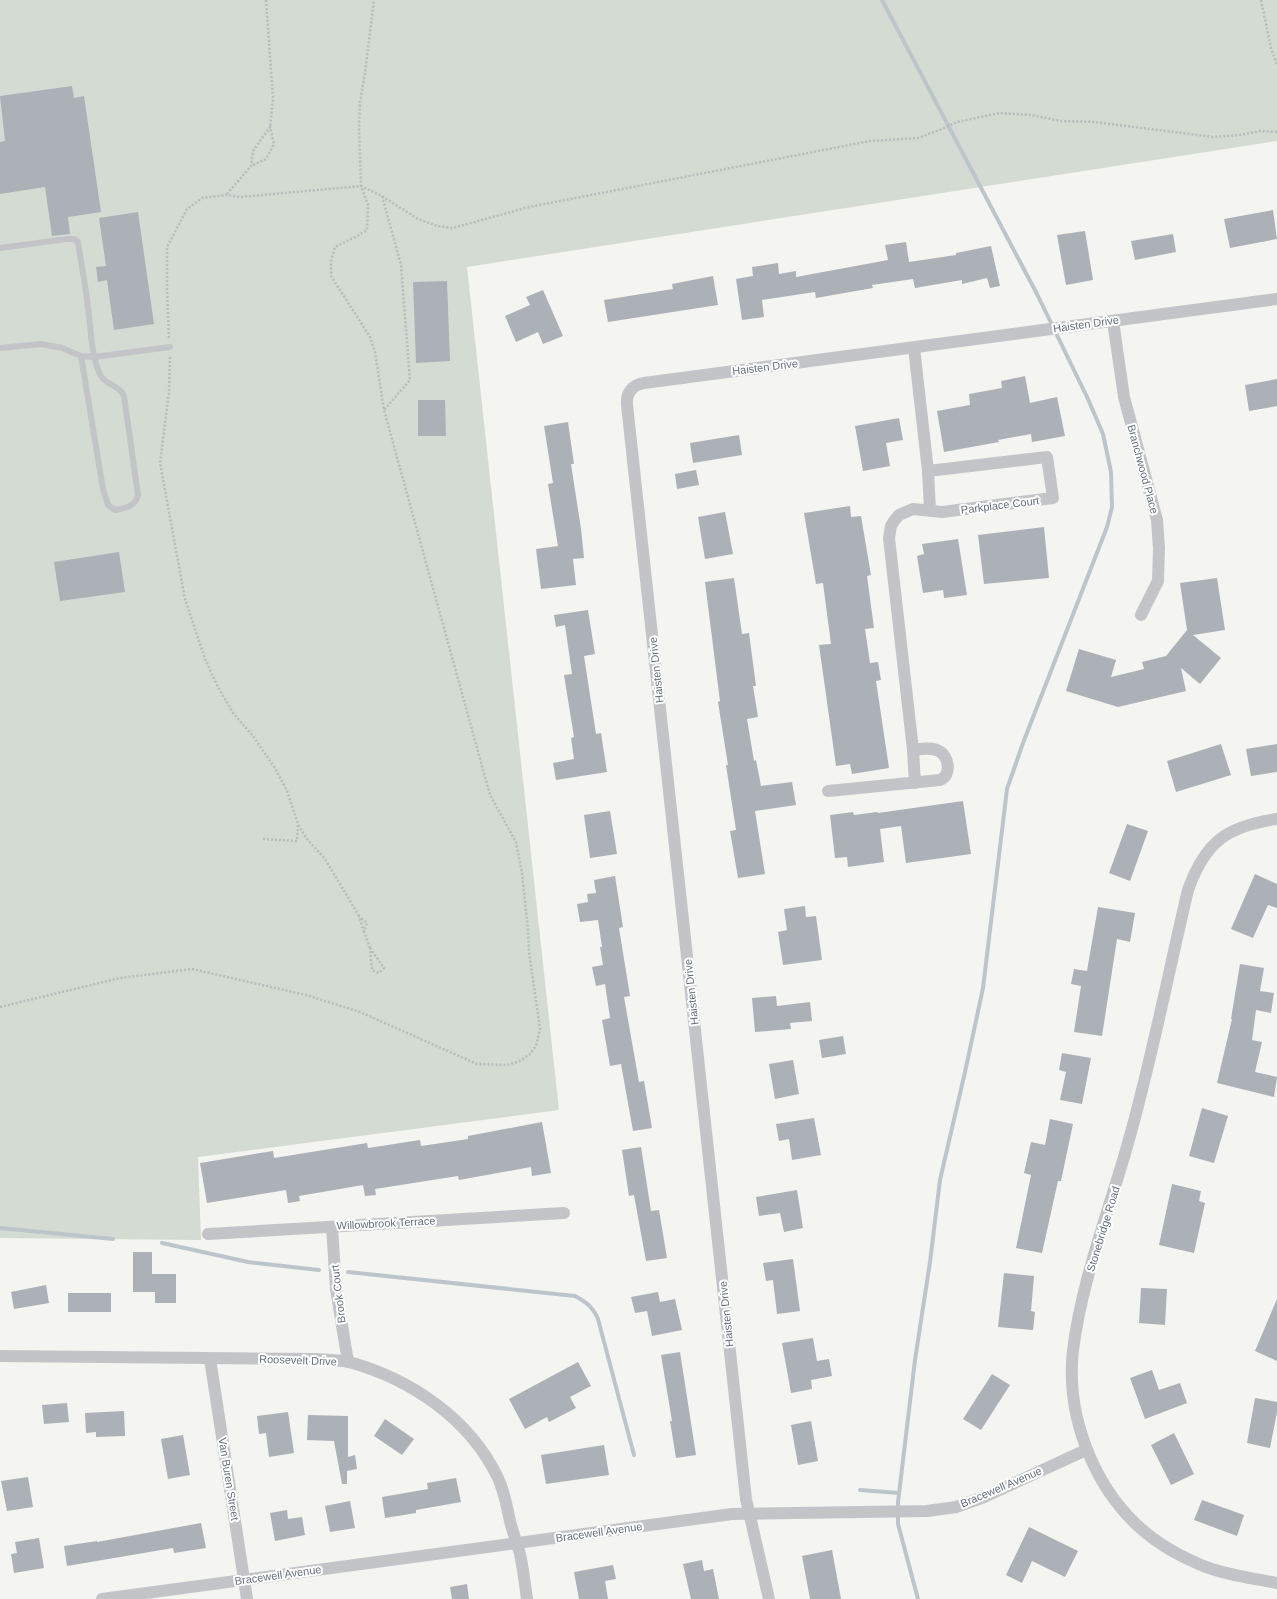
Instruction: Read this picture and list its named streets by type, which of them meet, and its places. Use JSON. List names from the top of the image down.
{
  "streets": {
    "street": [
      "Haisten Drive",
      "Branchwood Place",
      "Parkplace Court",
      "Willowbrook Terrace",
      "Stonebridge Road",
      "Brook Court",
      "Roosevelt Drive",
      "Van Buren Street",
      "Bracewell Avenue"
    ]
  },
  "crossings": [
    ["Haisten Drive", "Branchwood Place"],
    ["Haisten Drive", "Bracewell Avenue"],
    ["Willowbrook Terrace", "Brook Court"],
    ["Stonebridge Road", "Bracewell Avenue"],
    ["Brook Court", "Roosevelt Drive"],
    ["Roosevelt Drive", "Van Buren Street"],
    ["Roosevelt Drive", "Bracewell Avenue"],
    ["Van Buren Street", "Bracewell Avenue"]
  ]
}
